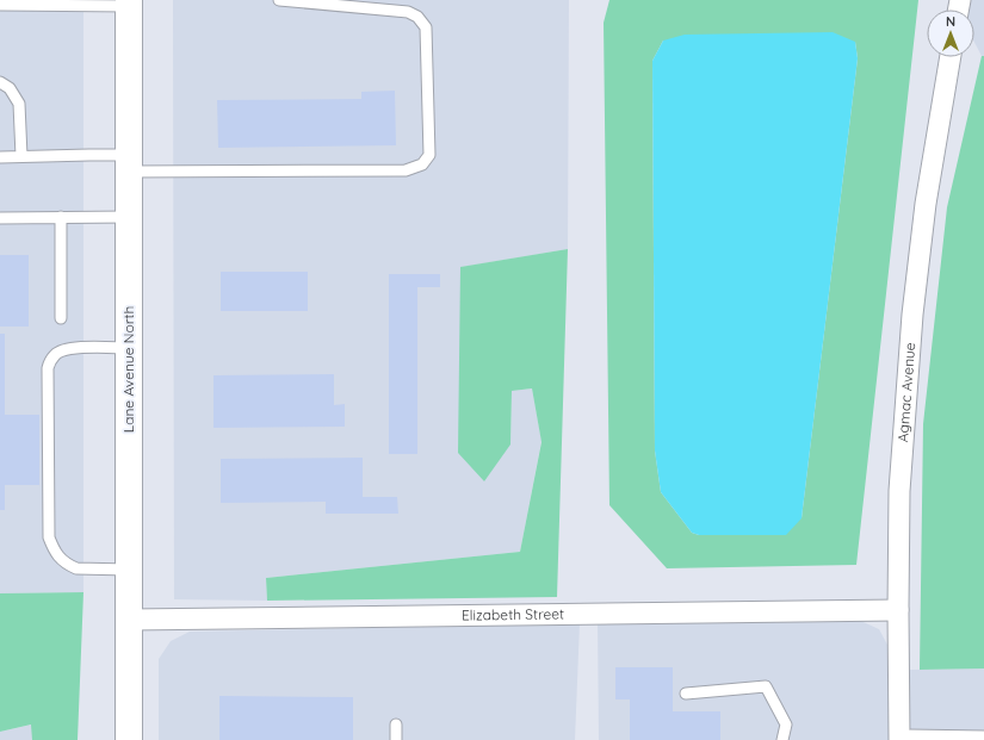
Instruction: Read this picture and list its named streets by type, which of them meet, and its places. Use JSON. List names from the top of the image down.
{
  "streets": {
    "main road": ["Lane Avenue North"],
    "street": ["Agmac Avenue", "Elizabeth Street"]
  },
  "crossings": [
    ["Lane Avenue North", "Elizabeth Street"],
    ["Agmac Avenue", "Elizabeth Street"]
  ],
  "north": "top"
}
